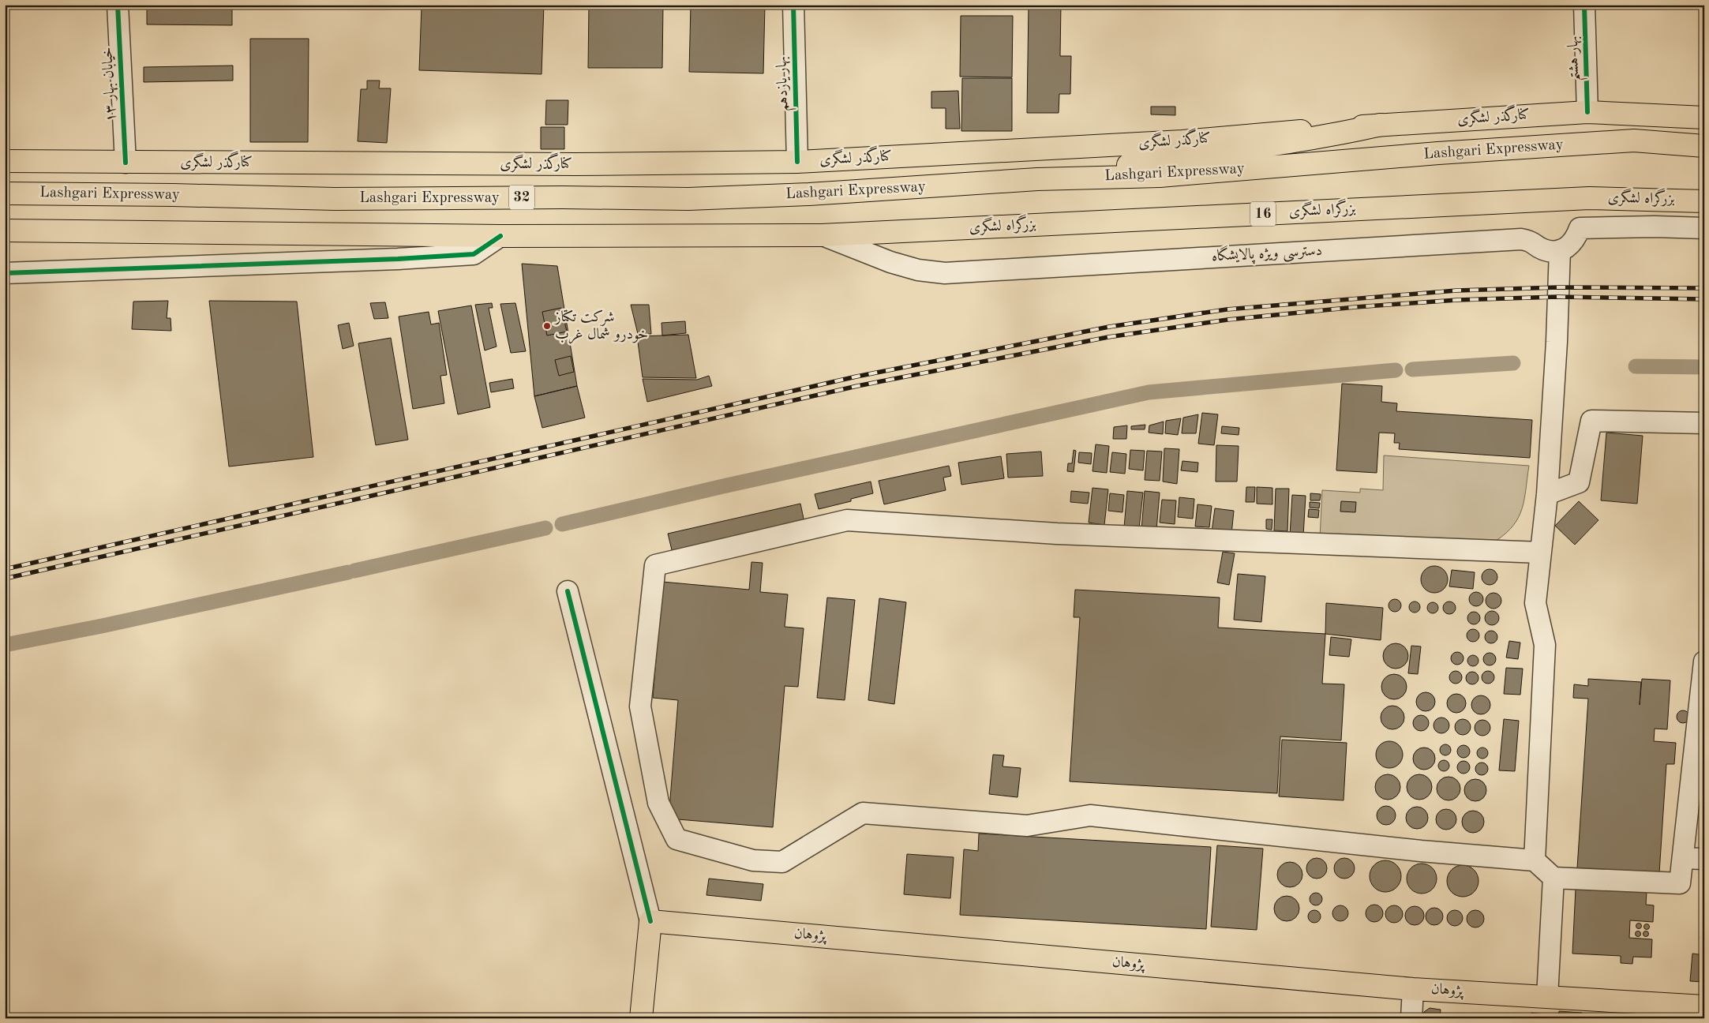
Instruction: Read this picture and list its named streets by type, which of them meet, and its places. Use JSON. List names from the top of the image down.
{
  "streets": {
    "main road": [
      "کنارگذر لشگری",
      "Lashgari Expressway",
      "32",
      "بزرگراه لشگری",
      "16",
      "پژوهان"
    ],
    "street": [
      "بهار هشتم",
      "بهار یازدهم",
      "خیابان بهار ۱۳",
      "دسترسی ویژه پالایشگاه"
    ]
  },
  "crossings": [
    ["بهار هشتم", "کنارگذر لشگری"],
    ["بهار یازدهم", "کنارگذر لشگری"],
    ["خیابان بهار ۱۳", "کنارگذر لشگری"],
    ["بزرگراه لشگری", "دسترسی ویژه پالایشگاه"]
  ],
  "places": ["شرکت تکتاز خودرو شمال غرب"]
}
